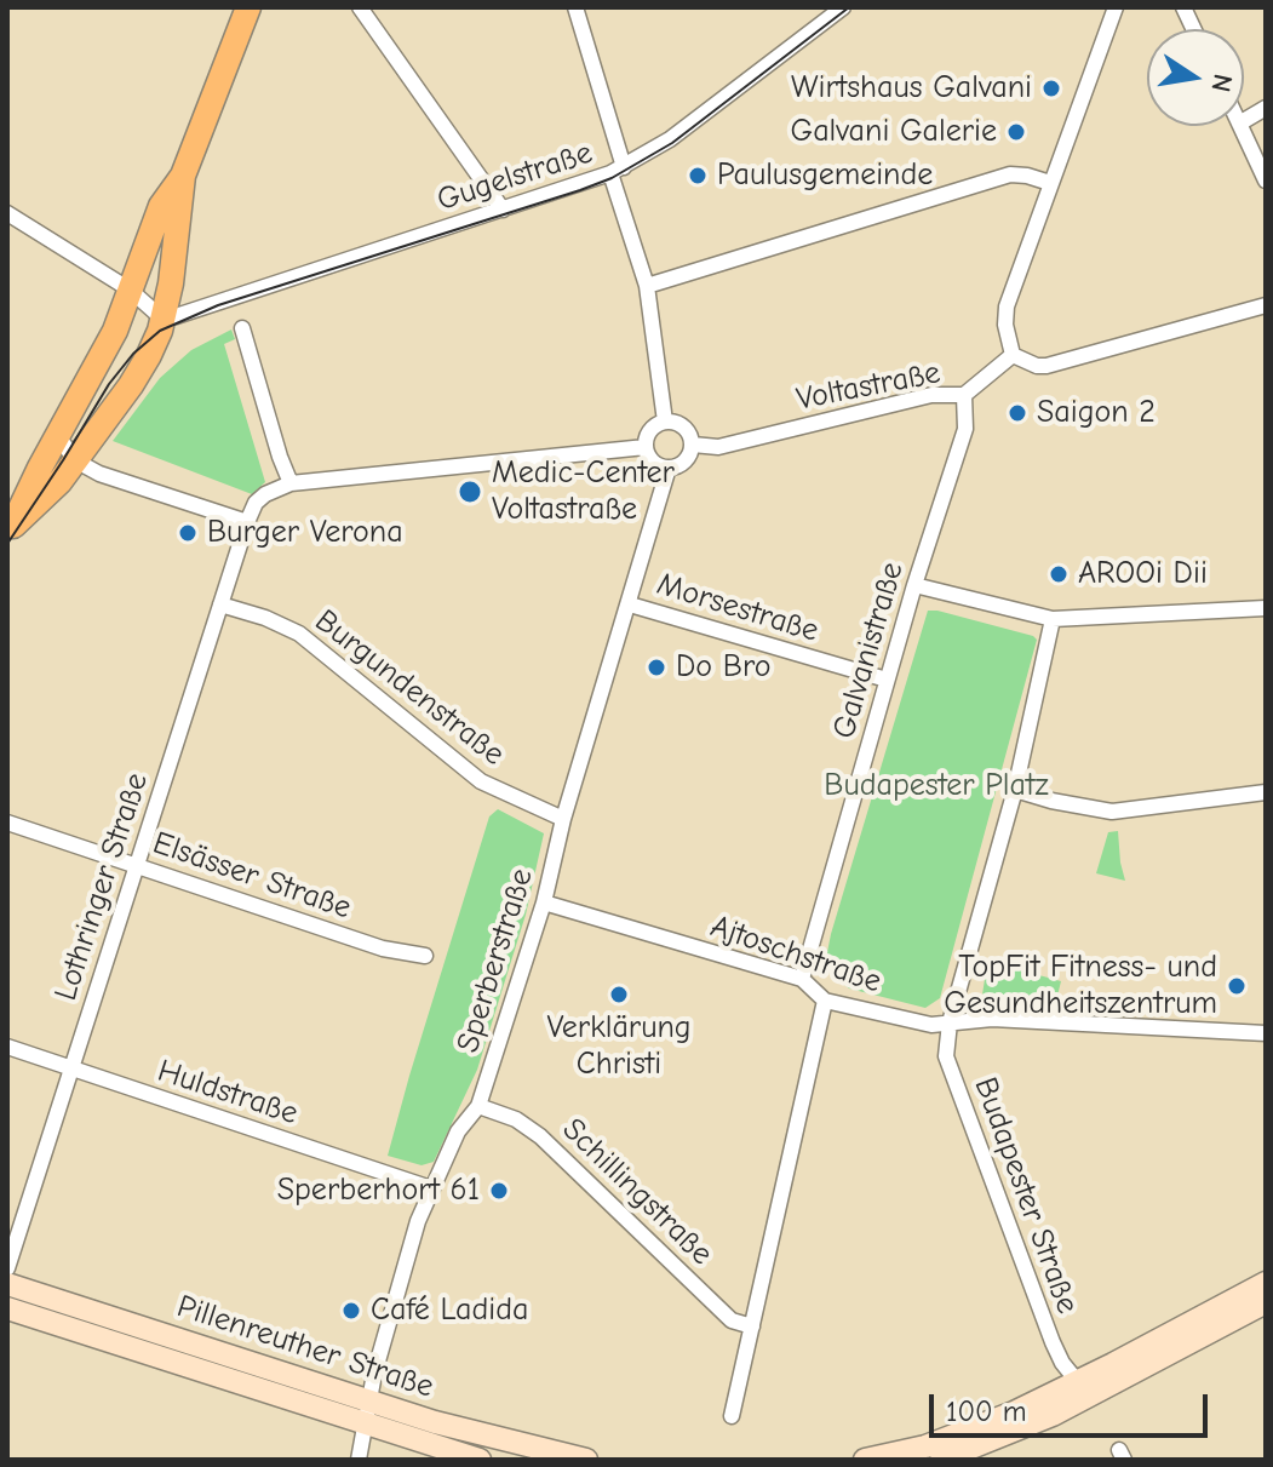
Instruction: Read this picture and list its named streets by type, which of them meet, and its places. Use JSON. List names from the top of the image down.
{
  "streets": {
    "main road": ["Pillenreuther Straße"],
    "street": [
      "Gugelstraße",
      "Voltastraße",
      "Morsestraße",
      "Galvanistraße",
      "Burgundenstraße",
      "Elsässer Straße",
      "Lothringer Straße",
      "Ajtoschstraße",
      "Sperberstraße",
      "Huldstraße",
      "Schillingstraße",
      "Budapester Straße"
    ]
  },
  "crossings": [
    ["Voltastraße", "Galvanistraße"],
    ["Voltastraße", "Sperberstraße"],
    ["Morsestraße", "Galvanistraße"],
    ["Morsestraße", "Sperberstraße"],
    ["Galvanistraße", "Ajtoschstraße"],
    ["Burgundenstraße", "Lothringer Straße"],
    ["Burgundenstraße", "Sperberstraße"],
    ["Elsässer Straße", "Lothringer Straße"],
    ["Lothringer Straße", "Huldstraße"],
    ["Ajtoschstraße", "Sperberstraße"],
    ["Ajtoschstraße", "Budapester Straße"],
    ["Sperberstraße", "Huldstraße"],
    ["Sperberstraße", "Schillingstraße"],
    ["Sperberstraße", "Pillenreuther Straße"]
  ],
  "parks": ["Budapester Platz"],
  "places": [
    "Wirtshaus Galvani",
    "Galvani Galerie",
    "Paulusgemeinde",
    "Saigon 2",
    "Medic-Center Voltastraße",
    "Burger Verona",
    "AROOi Dii",
    "Do Bro",
    "TopFit Fitness- und Gesundheitszentrum",
    "Verklärung Christi",
    "Sperberhort 61",
    "Café Ladida"
  ],
  "scale_bar": "100 m",
  "north": "right"
}
